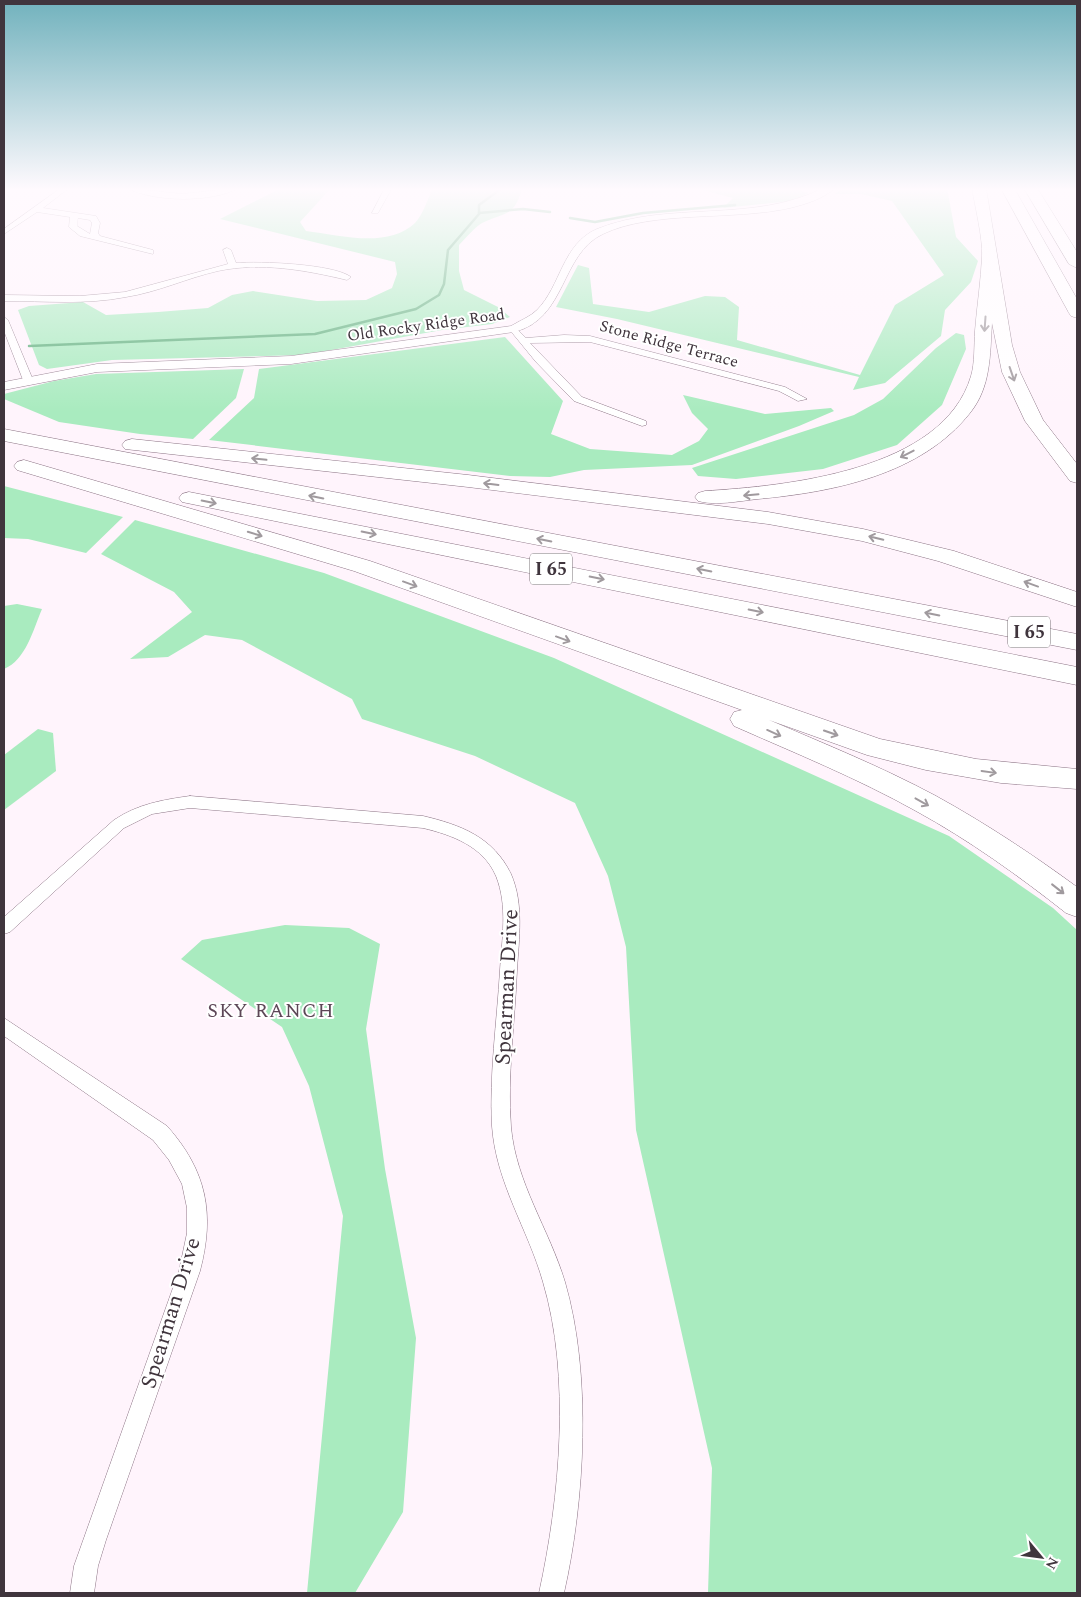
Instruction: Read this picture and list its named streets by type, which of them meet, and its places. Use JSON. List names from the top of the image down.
{
  "streets": {
    "highway": ["I 65"],
    "street": ["Old Rocky Ridge Road", "Stone Ridge Terrace", "Spearman Drive"]
  },
  "districts": ["SKY RANCH"],
  "north": "bottom right"
}
